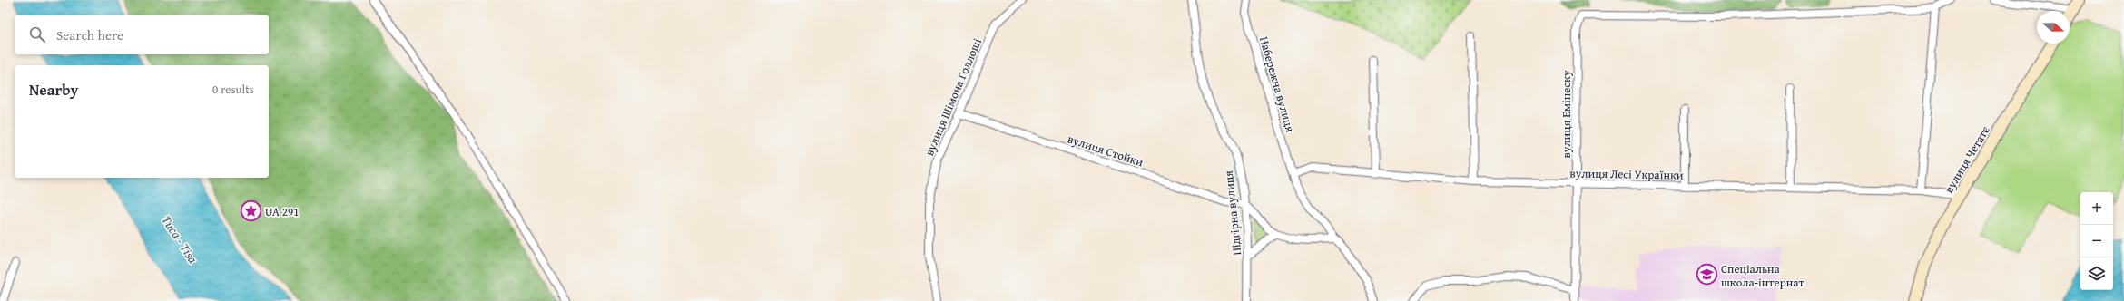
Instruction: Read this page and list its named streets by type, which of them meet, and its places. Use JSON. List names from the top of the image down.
{
  "streets": {
    "street": [
      "Набережна вулиця",
      "вулиця Шімона Голлоші",
      "вулиця Емінеску",
      "вулиця Стойки",
      "вулиця Четатє",
      "вулиця Лесі Українки",
      "Підгірна вулиця"
    ]
  },
  "crossings": [
    ["Набережна вулиця", "вулиця Лесі Українки"],
    ["вулиця Шімона Голлоші", "вулиця Стойки"],
    ["вулиця Емінеску", "вулиця Лесі Українки"],
    ["вулиця Стойки", "Підгірна вулиця"],
    ["вулиця Четатє", "вулиця Лесі Українки"]
  ],
  "water": ["Тиса - Tisa"],
  "places": {
    "place": ["UA 291"],
    "school or university": ["Спеціальна школа-інтернат"]
  },
  "north": "right",
  "page": {
    "search": "Search here",
    "heading": ["Nearby", "0 results"],
    "map_buttons": ["+", "−"]
  }
}
